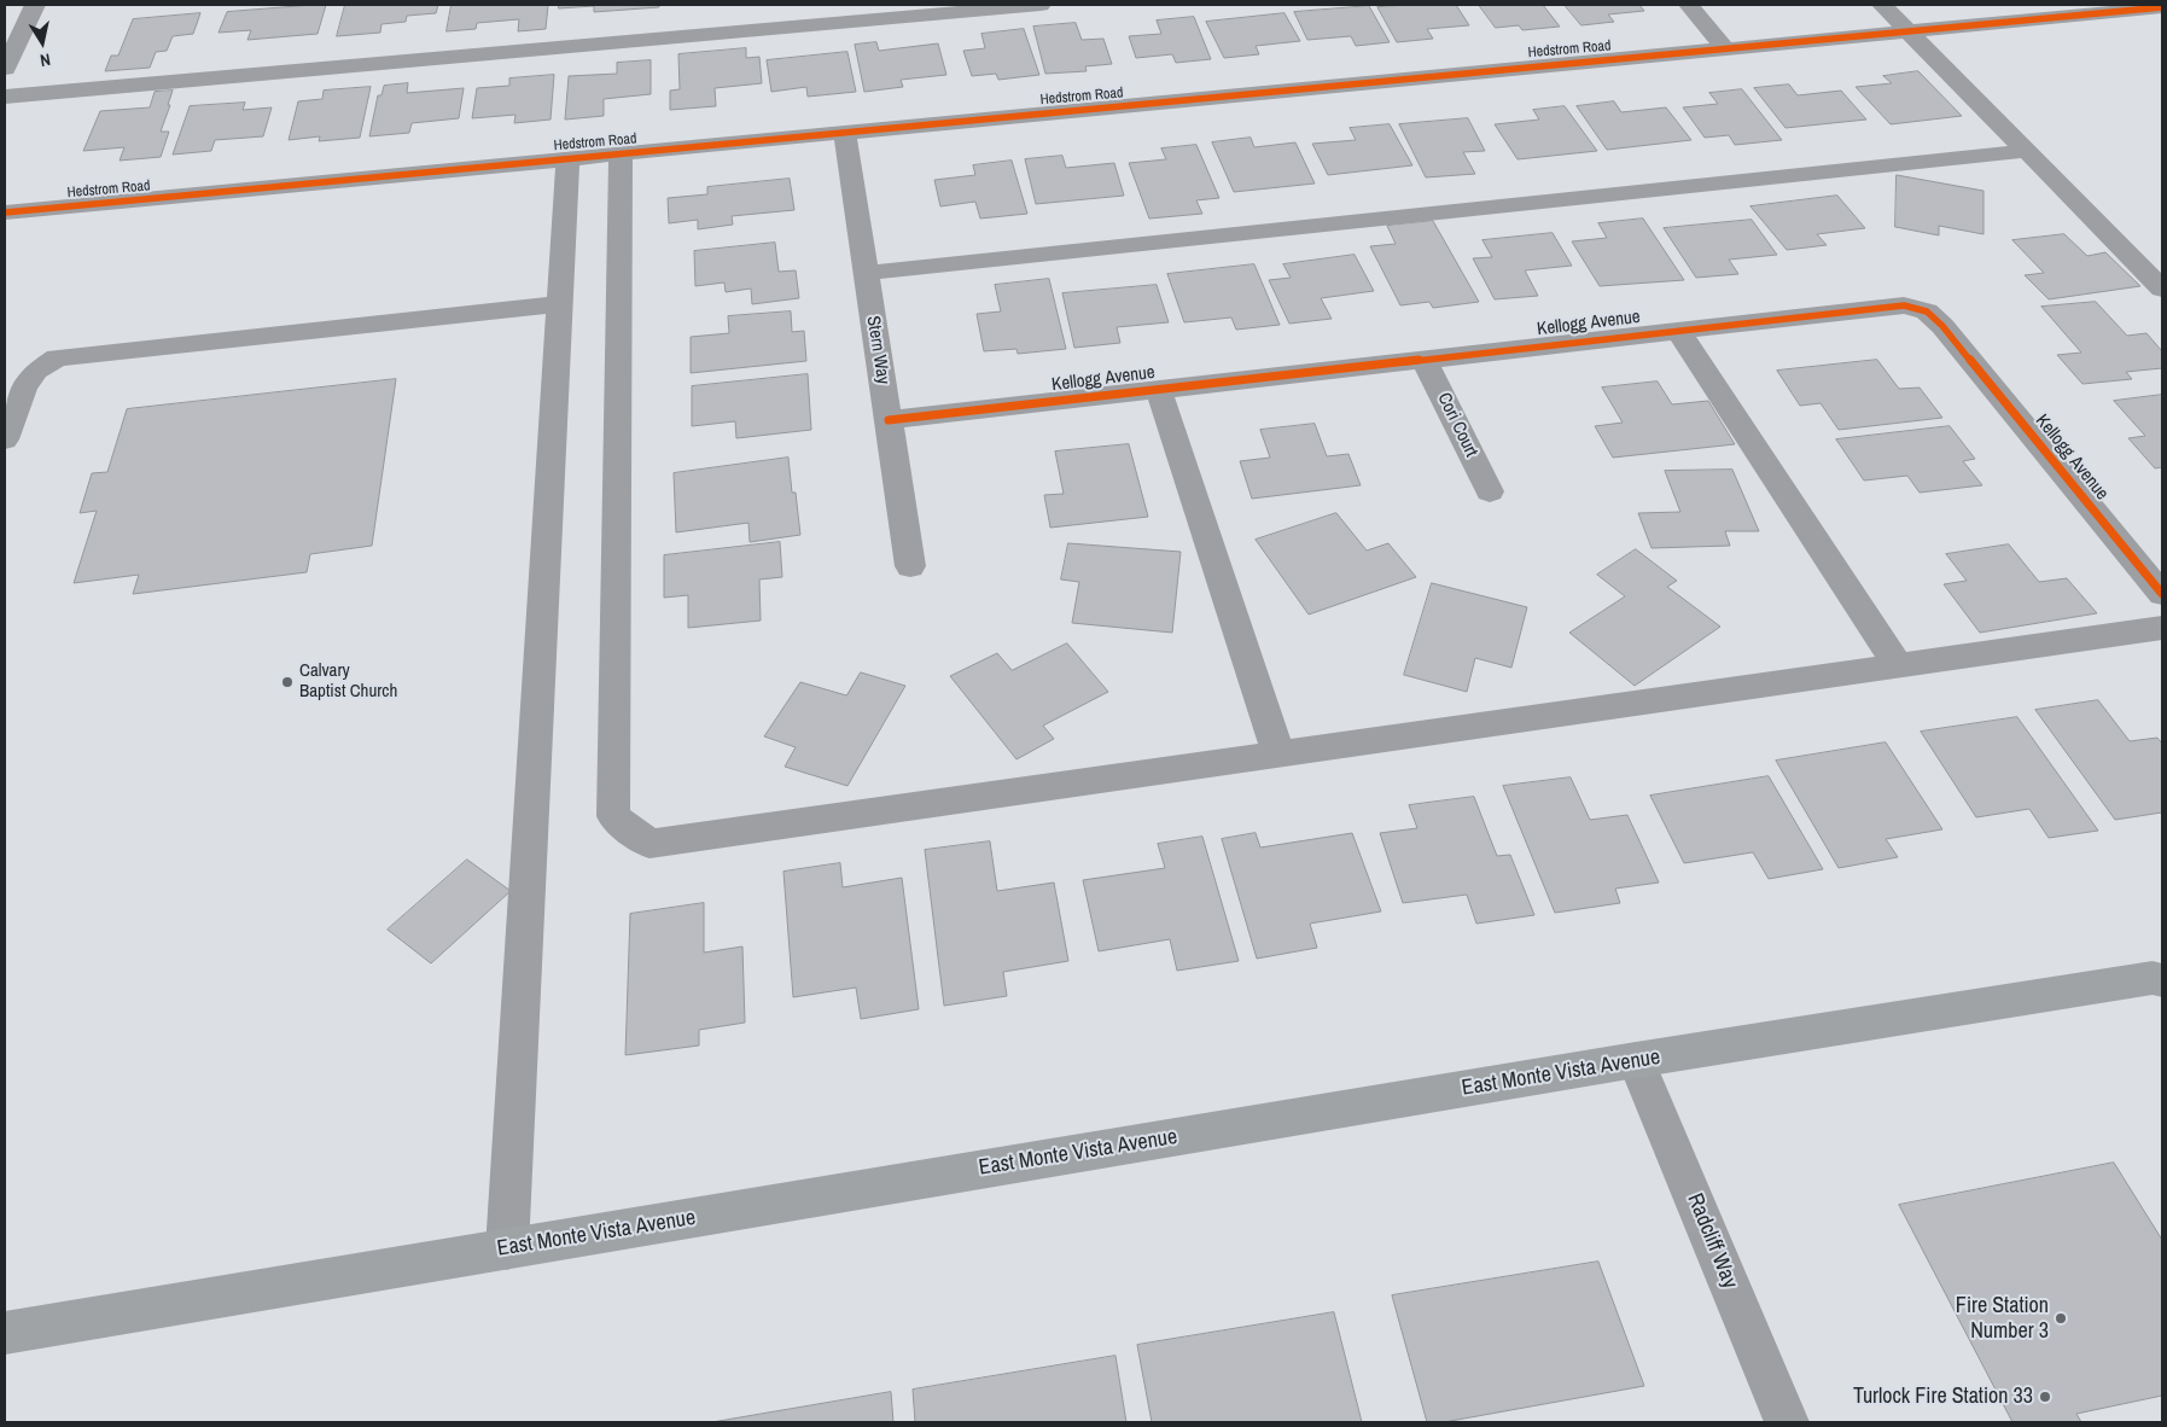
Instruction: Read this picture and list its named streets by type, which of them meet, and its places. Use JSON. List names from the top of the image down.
{
  "streets": {
    "main road": ["East Monte Vista Avenue"],
    "street": [
      "Hedstrom Road",
      "Kellogg Avenue",
      "Stern Way",
      "Cori Court",
      "Radcliff Way"
    ]
  },
  "crossings": [
    ["Hedstrom Road", "Stern Way"],
    ["Kellogg Avenue", "Stern Way"],
    ["Kellogg Avenue", "Cori Court"],
    ["East Monte Vista Avenue", "Radcliff Way"]
  ],
  "places": ["Calvary Baptist Church", "Fire Station Number 3", "Turlock Fire Station 33"],
  "north": "bottom"
}
